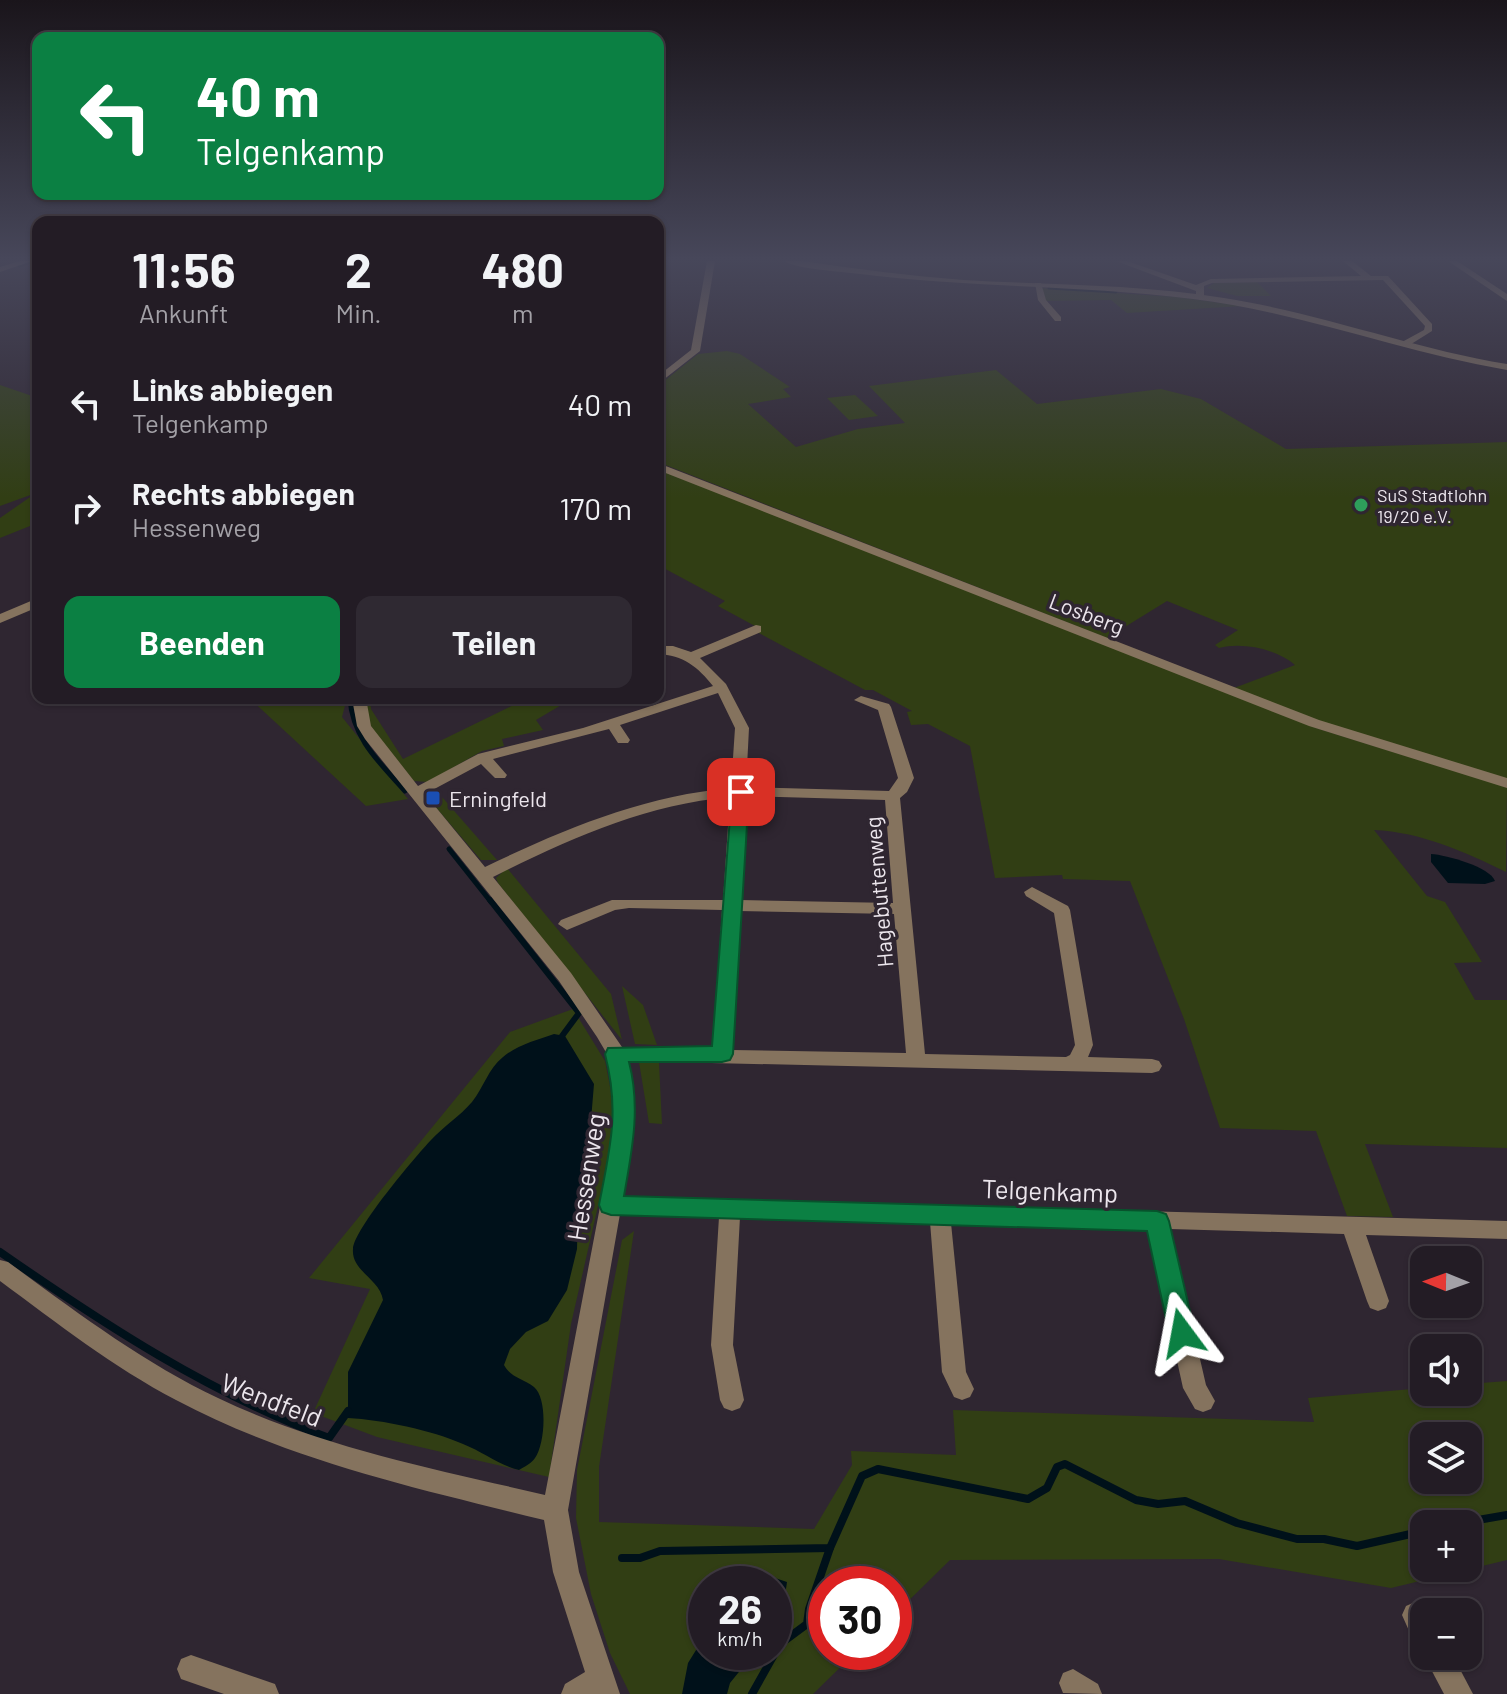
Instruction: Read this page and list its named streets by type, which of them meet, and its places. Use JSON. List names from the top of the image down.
{
  "streets": {
    "street": [
      "Losberg",
      "Hagebuttenweg",
      "Hessenweg",
      "Telgenkamp",
      "Wendfeld"
    ]
  },
  "crossings": [
    ["Hessenweg", "Telgenkamp"],
    ["Hessenweg", "Wendfeld"]
  ],
  "places": {
    "other": ["SuS Stadtlohn 19/20 e.V."],
    "transit": ["Erningfeld"]
  },
  "north": "left",
  "page": {
    "turn": ["40 m", "Telgenkamp"],
    "eta": [
      "11:56",
      "Ankunft",
      "2",
      "Min.",
      "480",
      "m"
    ],
    "list": [
      {
        "name": "Links abbiegen",
        "note": "Telgenkamp",
        "value": "40 m"
      },
      {
        "name": "Rechts abbiegen",
        "note": "Hessenweg",
        "value": "170 m"
      }
    ],
    "buttons": ["Beenden", "Teilen"],
    "map_buttons": ["+", "−"],
    "speed": "26 km/h",
    "limit": "30"
  }
}
